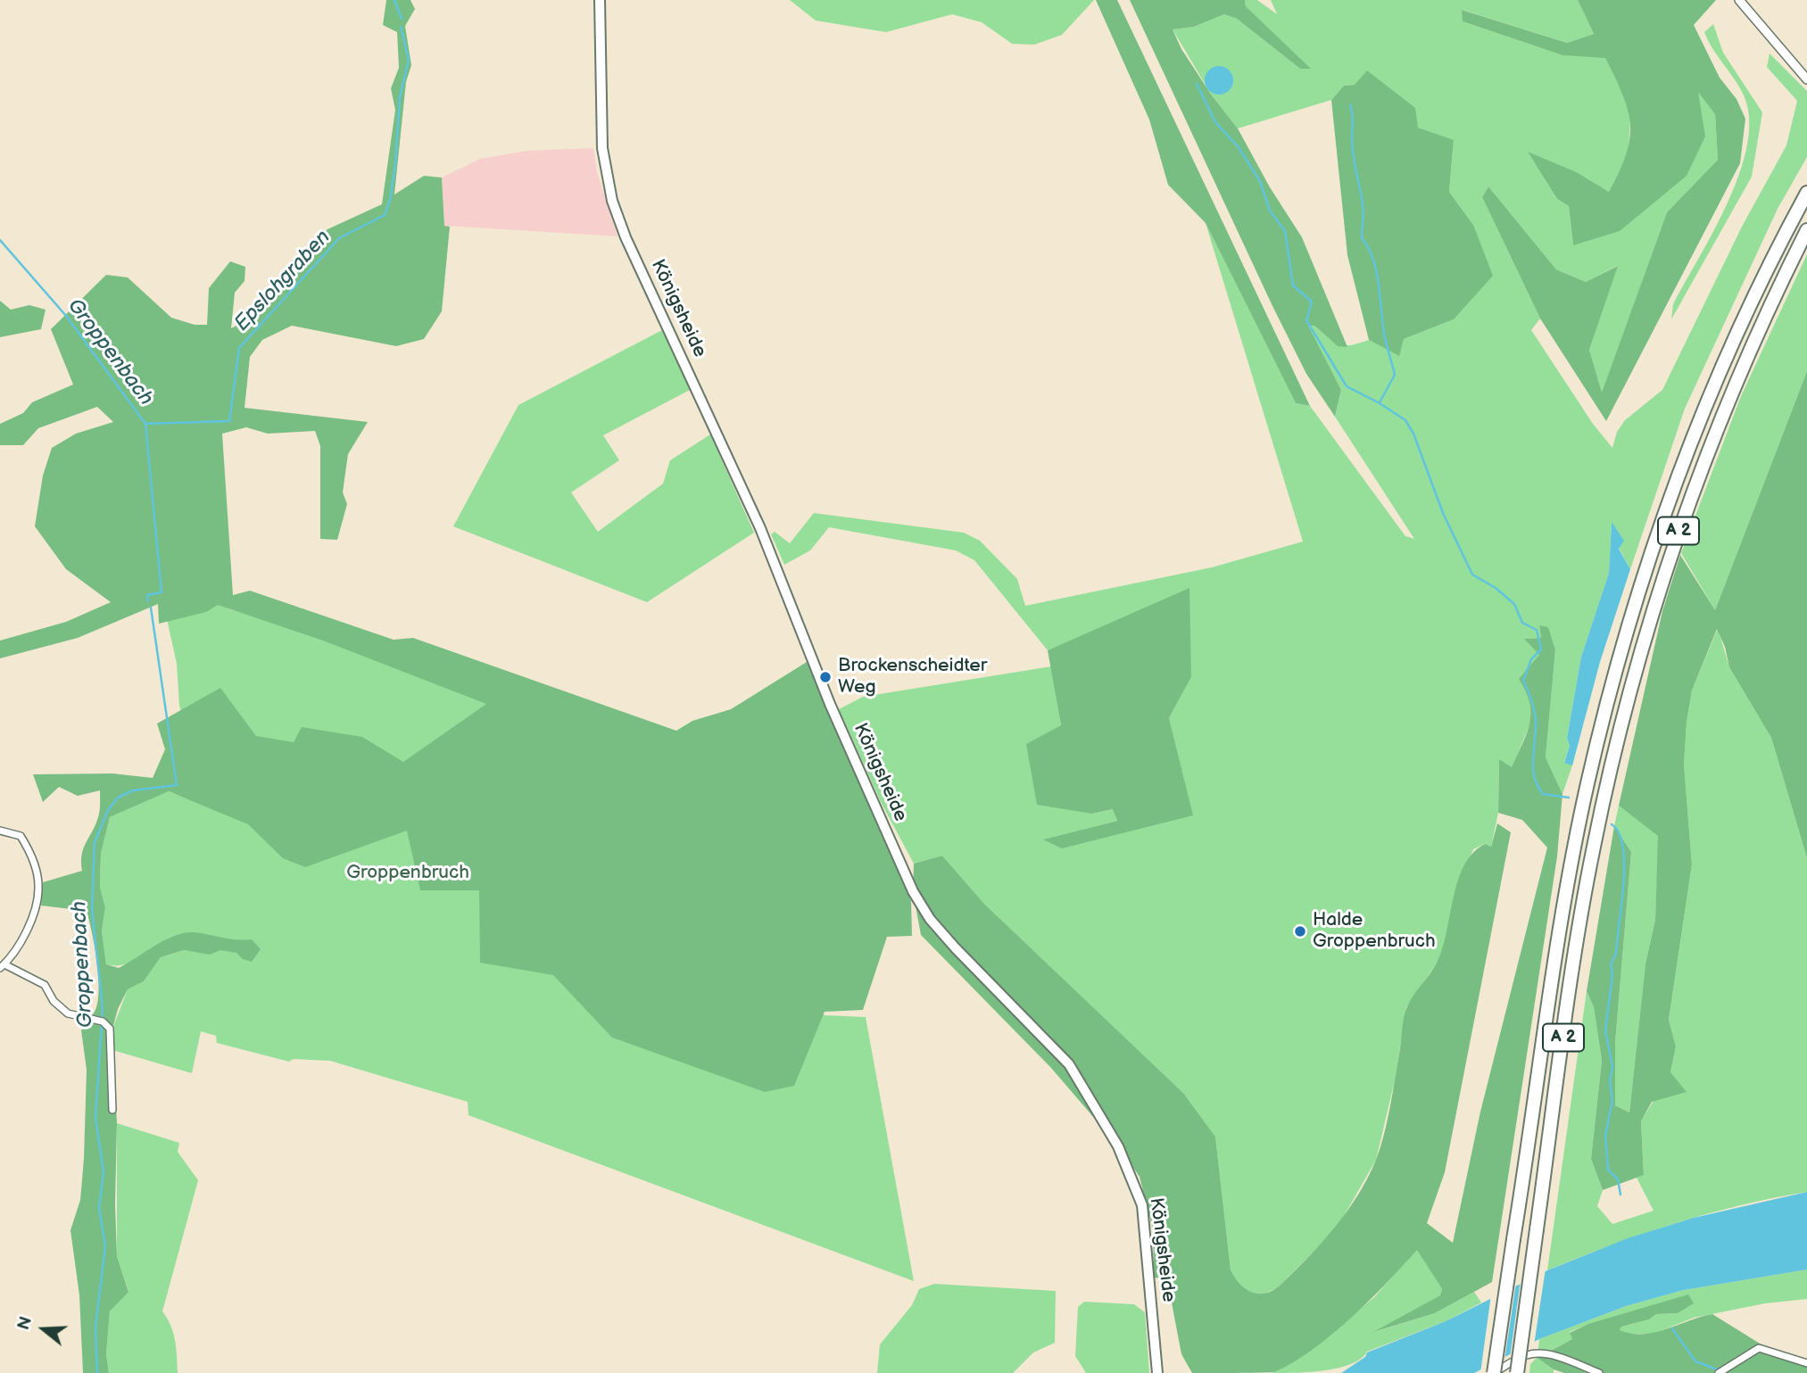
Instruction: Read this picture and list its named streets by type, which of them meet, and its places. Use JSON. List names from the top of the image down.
{
  "streets": {
    "highway": ["A 2"],
    "main road": ["Königsheide"]
  },
  "water": ["Epslohgraben", "Groppenbach"],
  "parks": ["Groppenbruch"],
  "places": ["Brockenscheidter Weg", "Halde Groppenbruch"],
  "north": "left"
}
